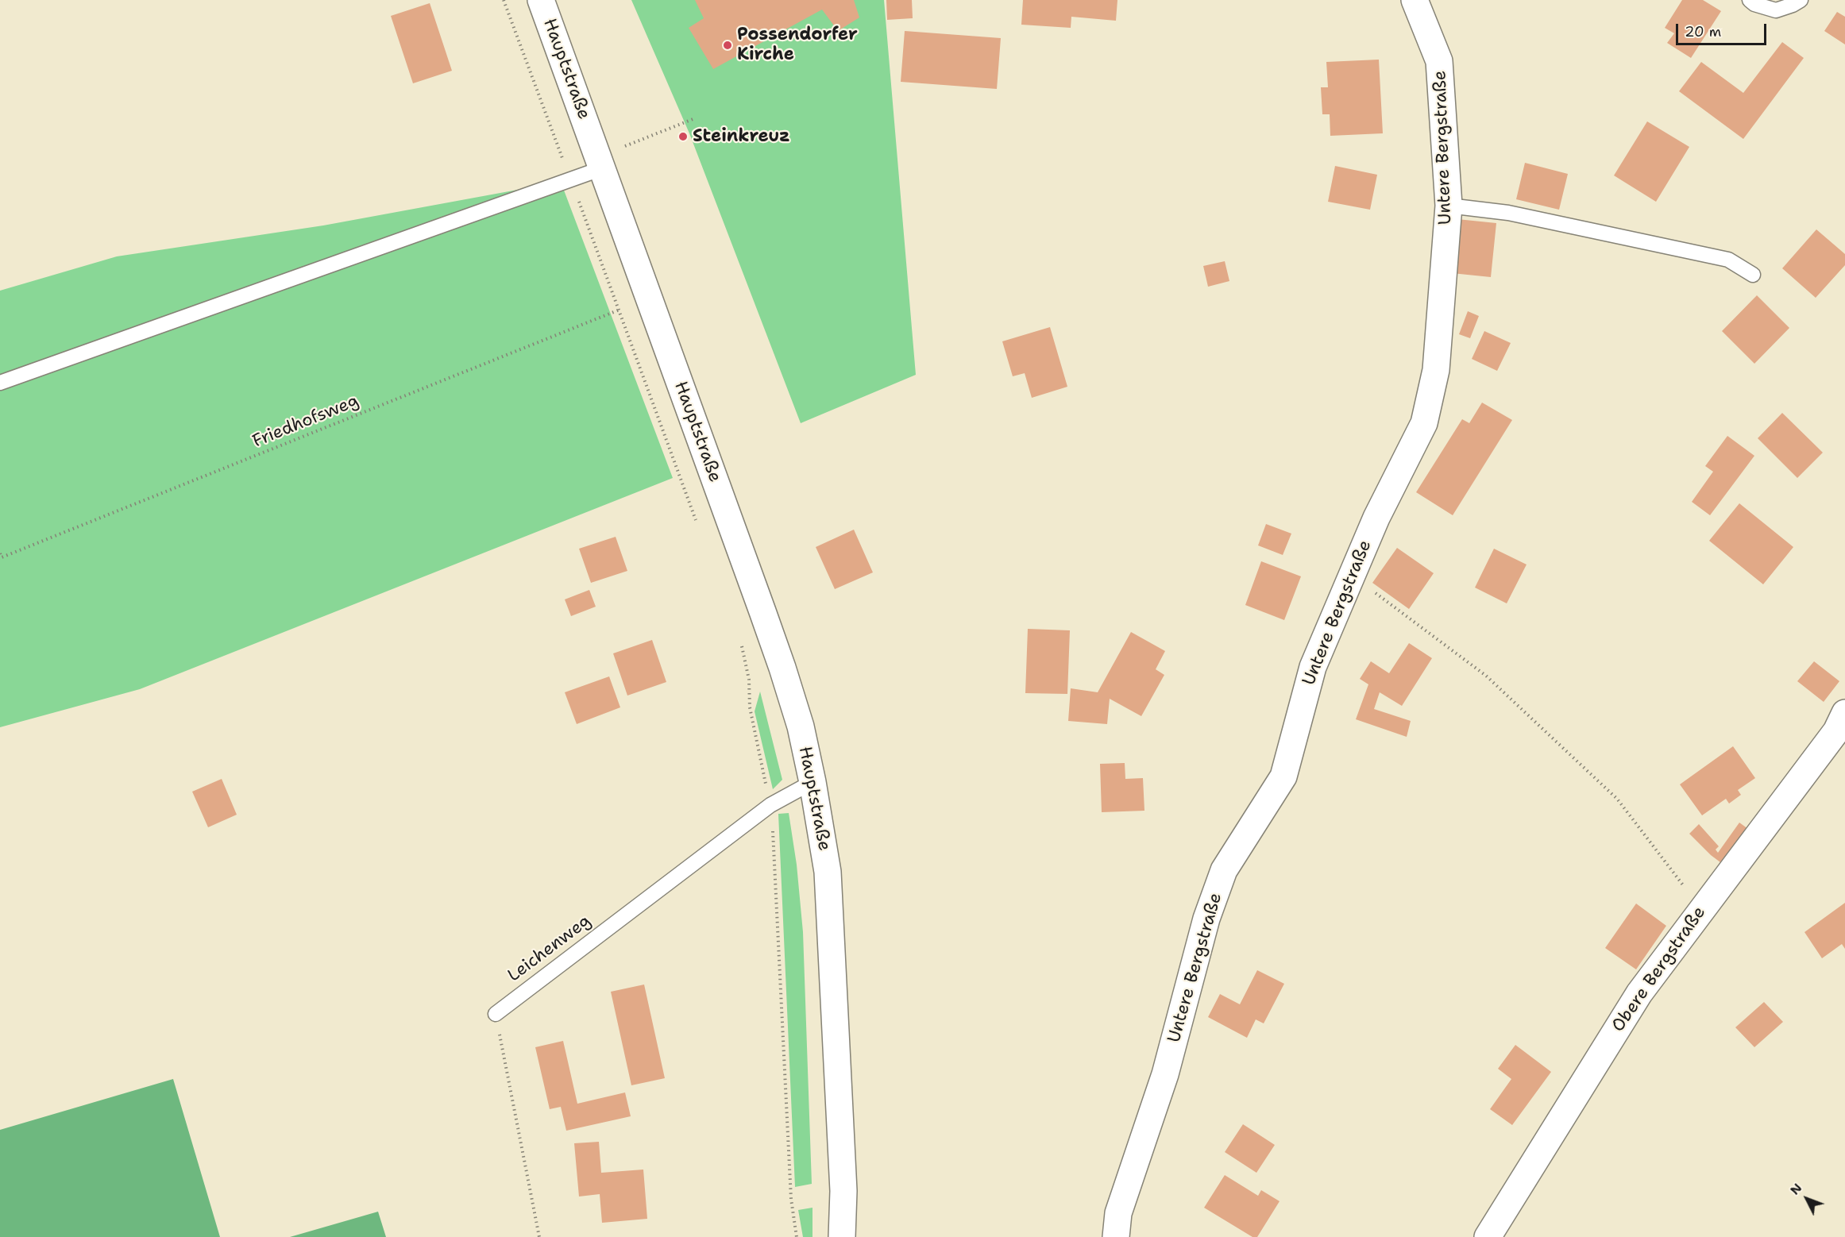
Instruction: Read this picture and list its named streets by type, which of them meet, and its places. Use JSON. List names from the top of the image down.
{
  "streets": {
    "street": ["Hauptstraße", "Untere Bergstraße", "Obere Bergstraße"],
    "lane": ["Leichenweg"],
    "path": ["Friedhofsweg"]
  },
  "crossings": [
    ["Hauptstraße", "Leichenweg"]
  ],
  "places": ["Possendorfer Kirche", "Steinkreuz"],
  "scale_bar": "20 m",
  "north": "top left"
}
